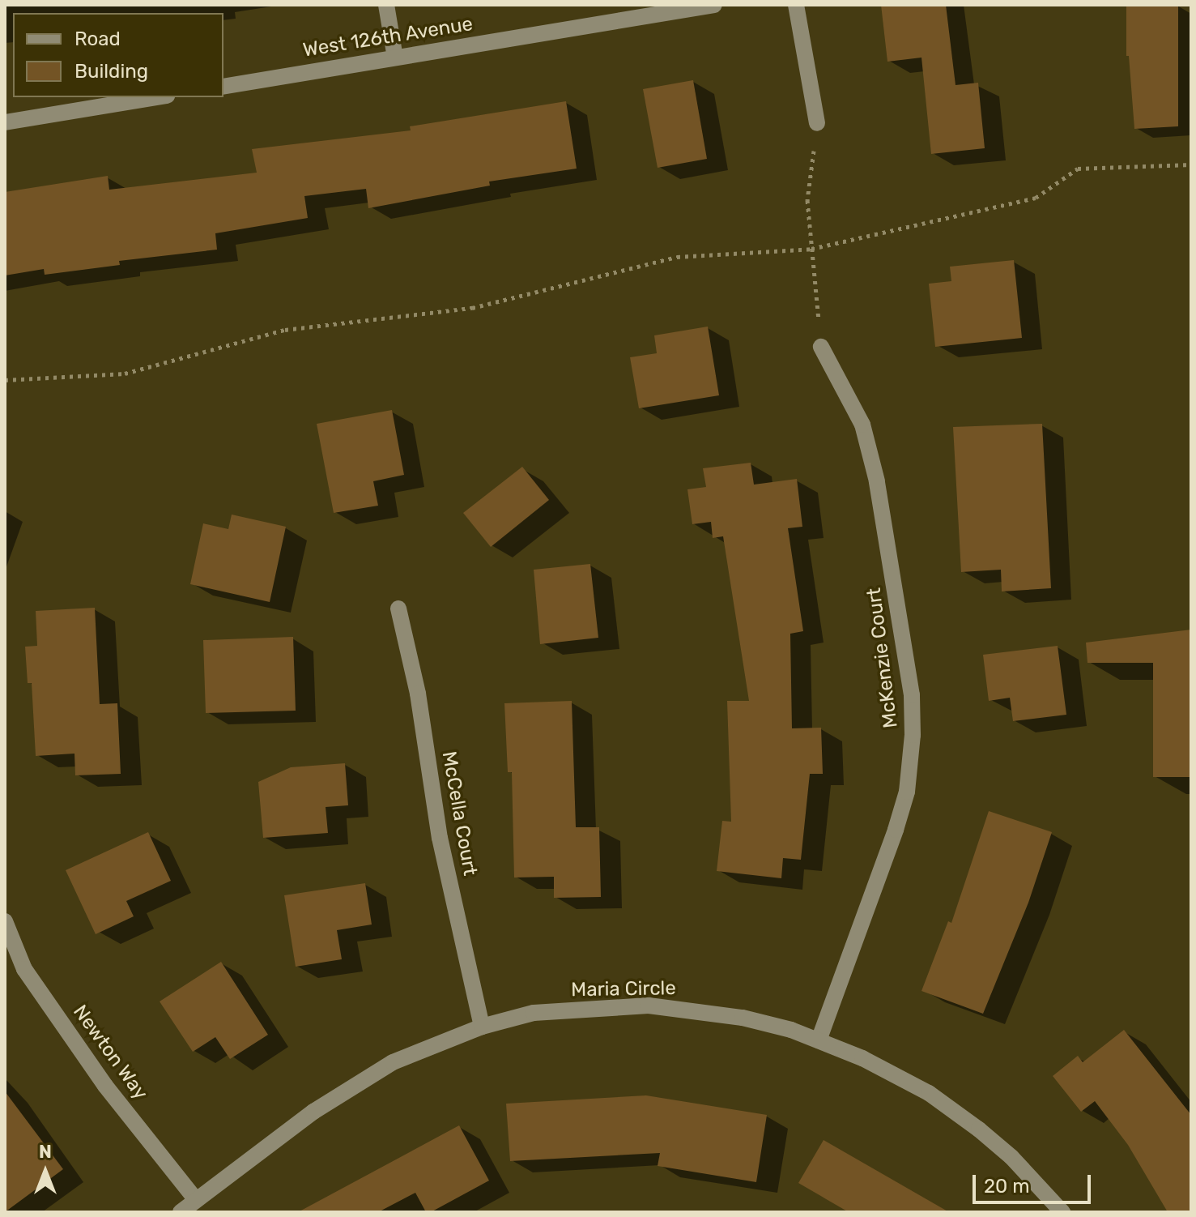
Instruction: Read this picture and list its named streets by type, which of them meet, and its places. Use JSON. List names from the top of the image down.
{
  "streets": {
    "street": [
      "West 126th Avenue",
      "McKenzie Court",
      "McCella Court",
      "Maria Circle",
      "Newton Way"
    ]
  },
  "crossings": [
    ["McKenzie Court", "Maria Circle"],
    ["McCella Court", "Maria Circle"],
    ["Maria Circle", "Newton Way"]
  ],
  "legend": ["Road", "Building"],
  "scale_bar": "20 m",
  "north": "top"
}
